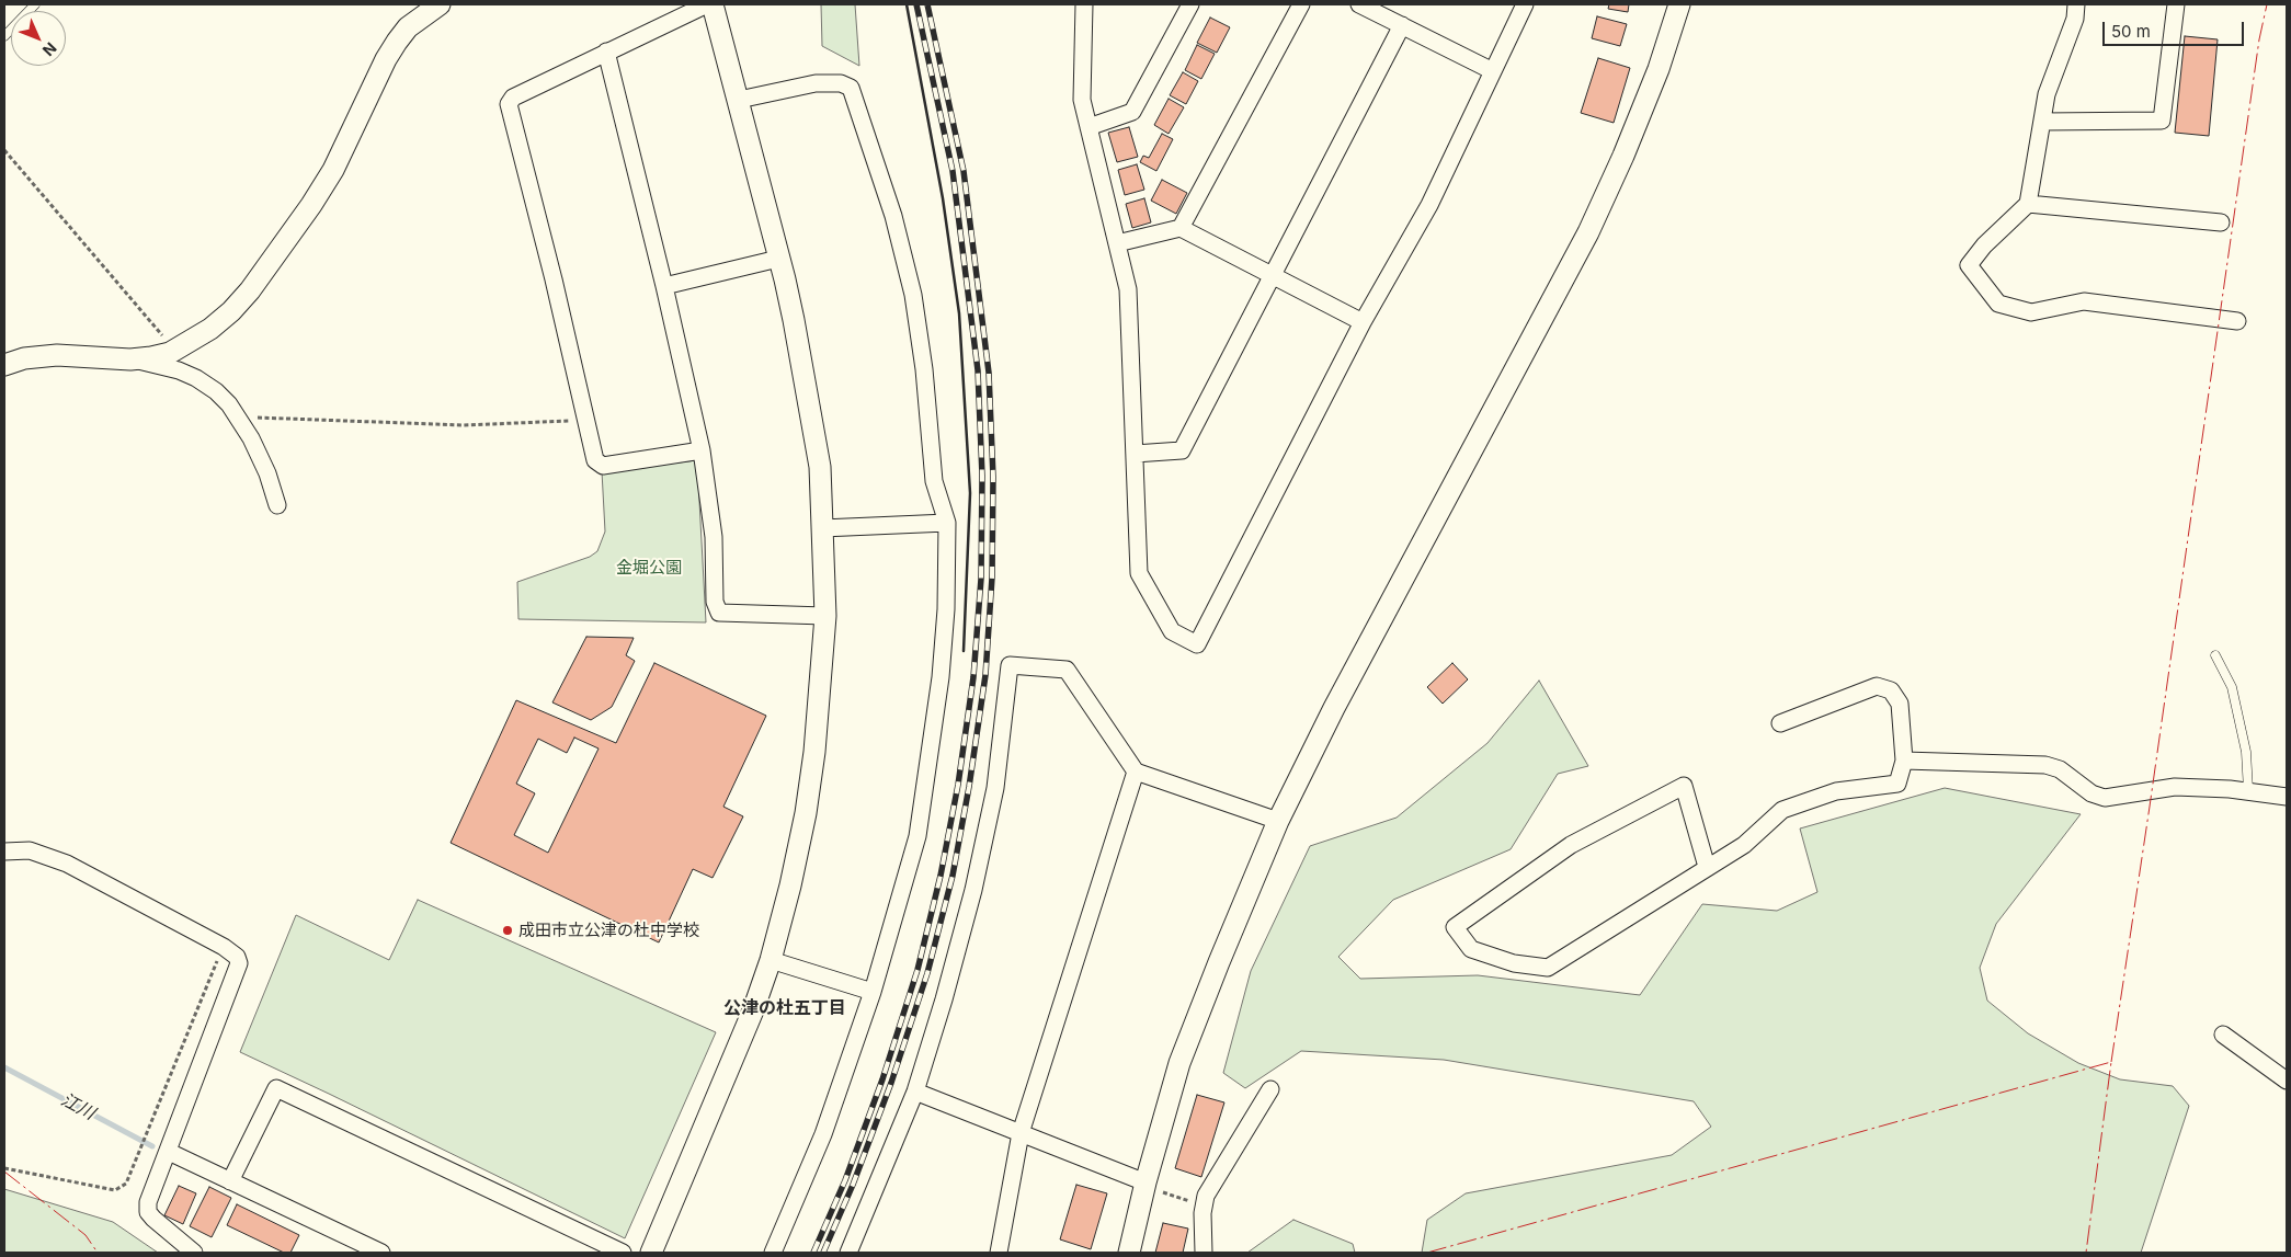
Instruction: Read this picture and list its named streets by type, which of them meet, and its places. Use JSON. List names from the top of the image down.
{
  "districts": ["公津の杜五丁目"],
  "water": ["江川"],
  "parks": ["金堀公園"],
  "places": ["成田市立公津の杜中学校"],
  "scale_bar": "50 m",
  "north": "bottom right"
}
